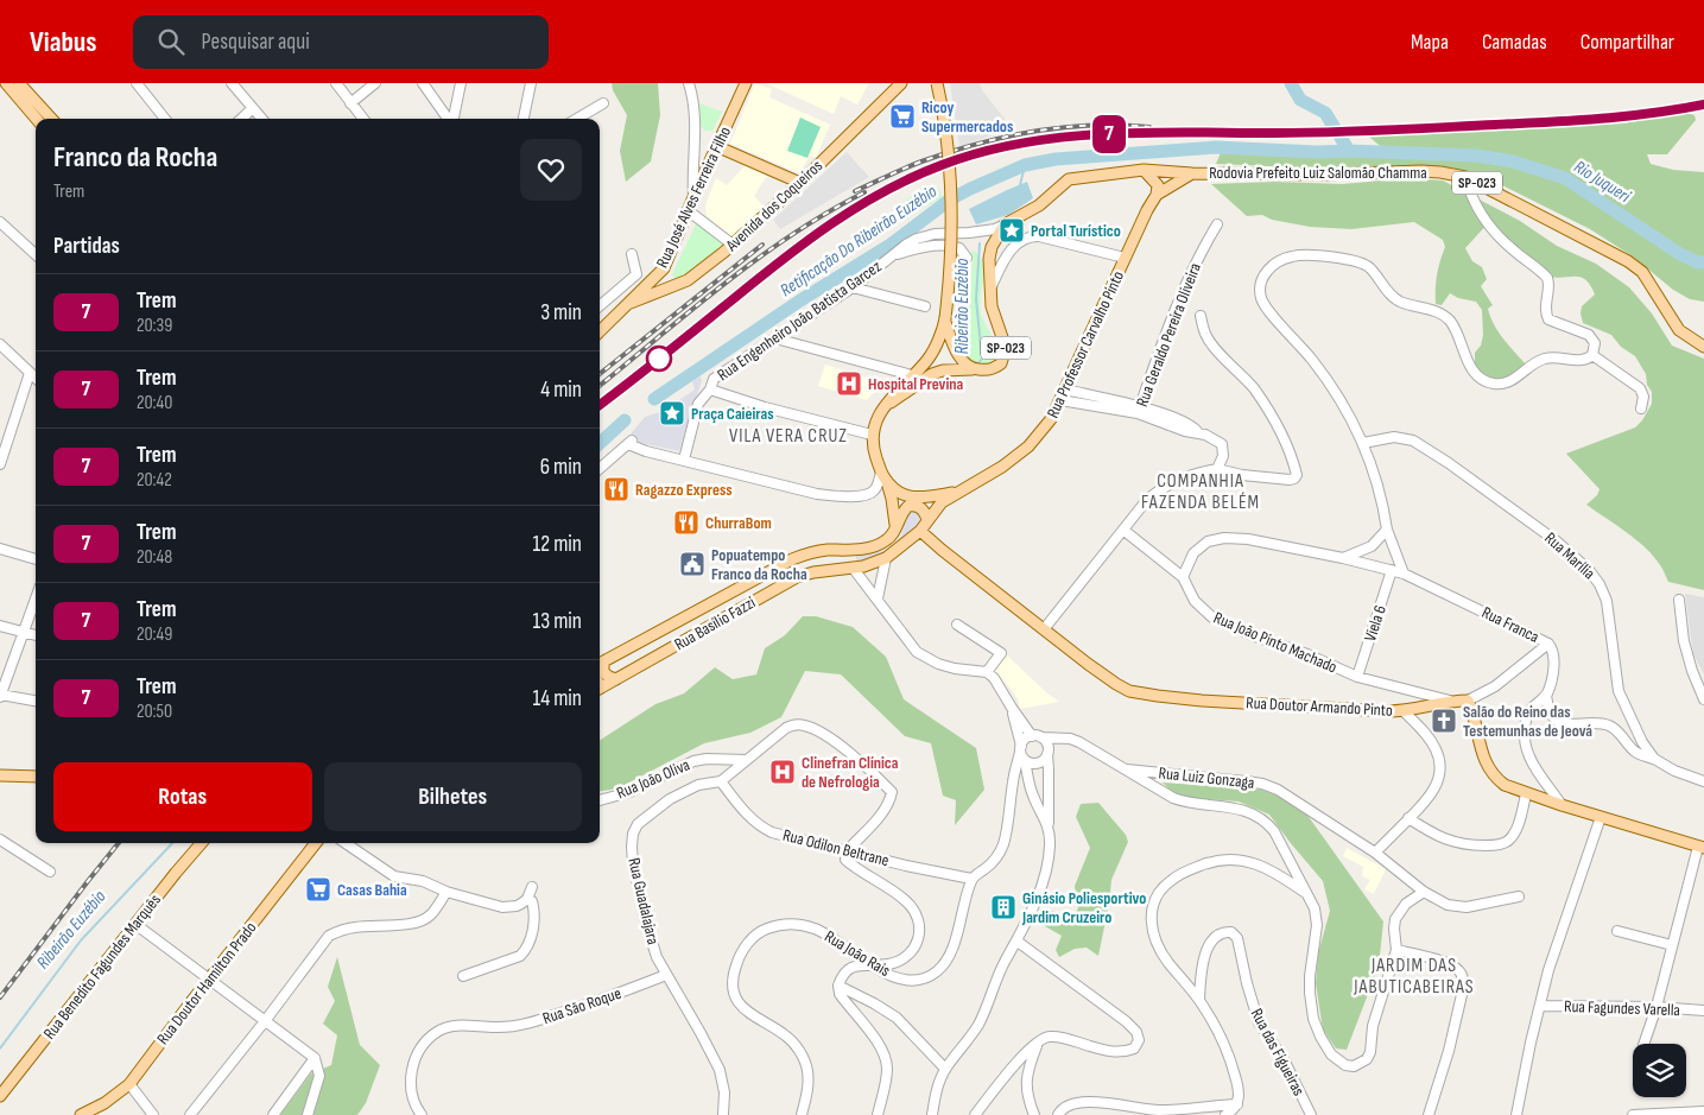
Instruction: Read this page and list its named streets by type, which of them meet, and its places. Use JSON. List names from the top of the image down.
{
  "streets": {
    "main road": [
      "Rodovia Prefeito Luiz Salomão Chamma",
      "SP-023",
      "Rua José Alves Ferreira Filho",
      "Avenida dos Coqueiros",
      "Rua Professor Carvalho Pinto",
      "Rua Basílio Fazzi",
      "Rua Doutor Armando Pinto",
      "Rua Benedito Fagundes Marquês",
      "Rua Doutor Hamilton Prado"
    ],
    "street": [
      "Rua Engenheiro João Batista Garcez",
      "Rua Geraldo Pereira Oliveira",
      "Rua Marília",
      "Viela 6",
      "Rua Franca",
      "Rua João Pinto Machado",
      "Rua Luiz Gonzaga",
      "Rua João Oliva",
      "Rua Odilon Beltrane",
      "Rua Guadalajara",
      "Rua João Rais",
      "Rua São Roque",
      "Rua Fagundes Varella",
      "Rua das Figueiras"
    ]
  },
  "crossings": [
    ["Rodovia Prefeito Luiz Salomão Chamma", "SP-023"],
    ["SP-023", "Rua Engenheiro João Batista Garcez"],
    ["Rua José Alves Ferreira Filho", "Avenida dos Coqueiros"],
    ["Rua Professor Carvalho Pinto", "Rua Basílio Fazzi"],
    ["Rua Basílio Fazzi", "Rua Doutor Armando Pinto"],
    ["Viela 6", "Rua Franca"],
    ["Viela 6", "Rua João Pinto Machado"],
    ["Rua João Pinto Machado", "Rua Doutor Armando Pinto"],
    ["Rua João Oliva", "Rua Guadalajara"],
    ["Rua Odilon Beltrane", "Rua Guadalajara"],
    ["Rua Odilon Beltrane", "Rua João Rais"],
    ["Rua Guadalajara", "Rua São Roque"]
  ],
  "districts": ["VILA VERA CRUZ", "COMPANHIA FAZENDA BELÉM", "JARDIM DAS JABUTICABEIRAS"],
  "water": ["Rio Juqueri", "Retificação Do Ribeirão Euzébio", "Ribeirão Euzébio"],
  "places": {
    "supermarket": ["Ricoy Supermercados", "Casas Bahia"],
    "place": ["Portal Turístico", "Praça Caieiras"],
    "hospital": ["Hospital Previna", "Clinefran Clínica de Nefrologia"],
    "restaurant": ["Ragazzo Express", "ChurraBom"],
    "public building": ["Popuatempo Franco da Rocha"],
    "church": ["Salão do Reino das Testemunhas de Jeová"],
    "building": ["Ginásio Poliesportivo Jardim Cruzeiro"]
  },
  "page": {
    "header": "Viabus",
    "search": "Pesquisar aqui",
    "nav": ["Mapa", "Camadas", "Compartilhar"],
    "on_map": "7",
    "heading": [
      ["Franco da Rocha", "Trem"],
      "Partidas"
    ],
    "list": [
      {
        "mark": "7",
        "name": "Trem",
        "note": "20:39",
        "value": "3 min"
      },
      {
        "mark": "7",
        "name": "Trem",
        "note": "20:40",
        "value": "4 min"
      },
      {
        "mark": "7",
        "name": "Trem",
        "note": "20:42",
        "value": "6 min"
      },
      {
        "mark": "7",
        "name": "Trem",
        "note": "20:48",
        "value": "12 min"
      },
      {
        "mark": "7",
        "name": "Trem",
        "note": "20:49",
        "value": "13 min"
      },
      {
        "mark": "7",
        "name": "Trem",
        "note": "20:50",
        "value": "14 min"
      }
    ],
    "buttons": ["Rotas", "Bilhetes"]
  }
}
